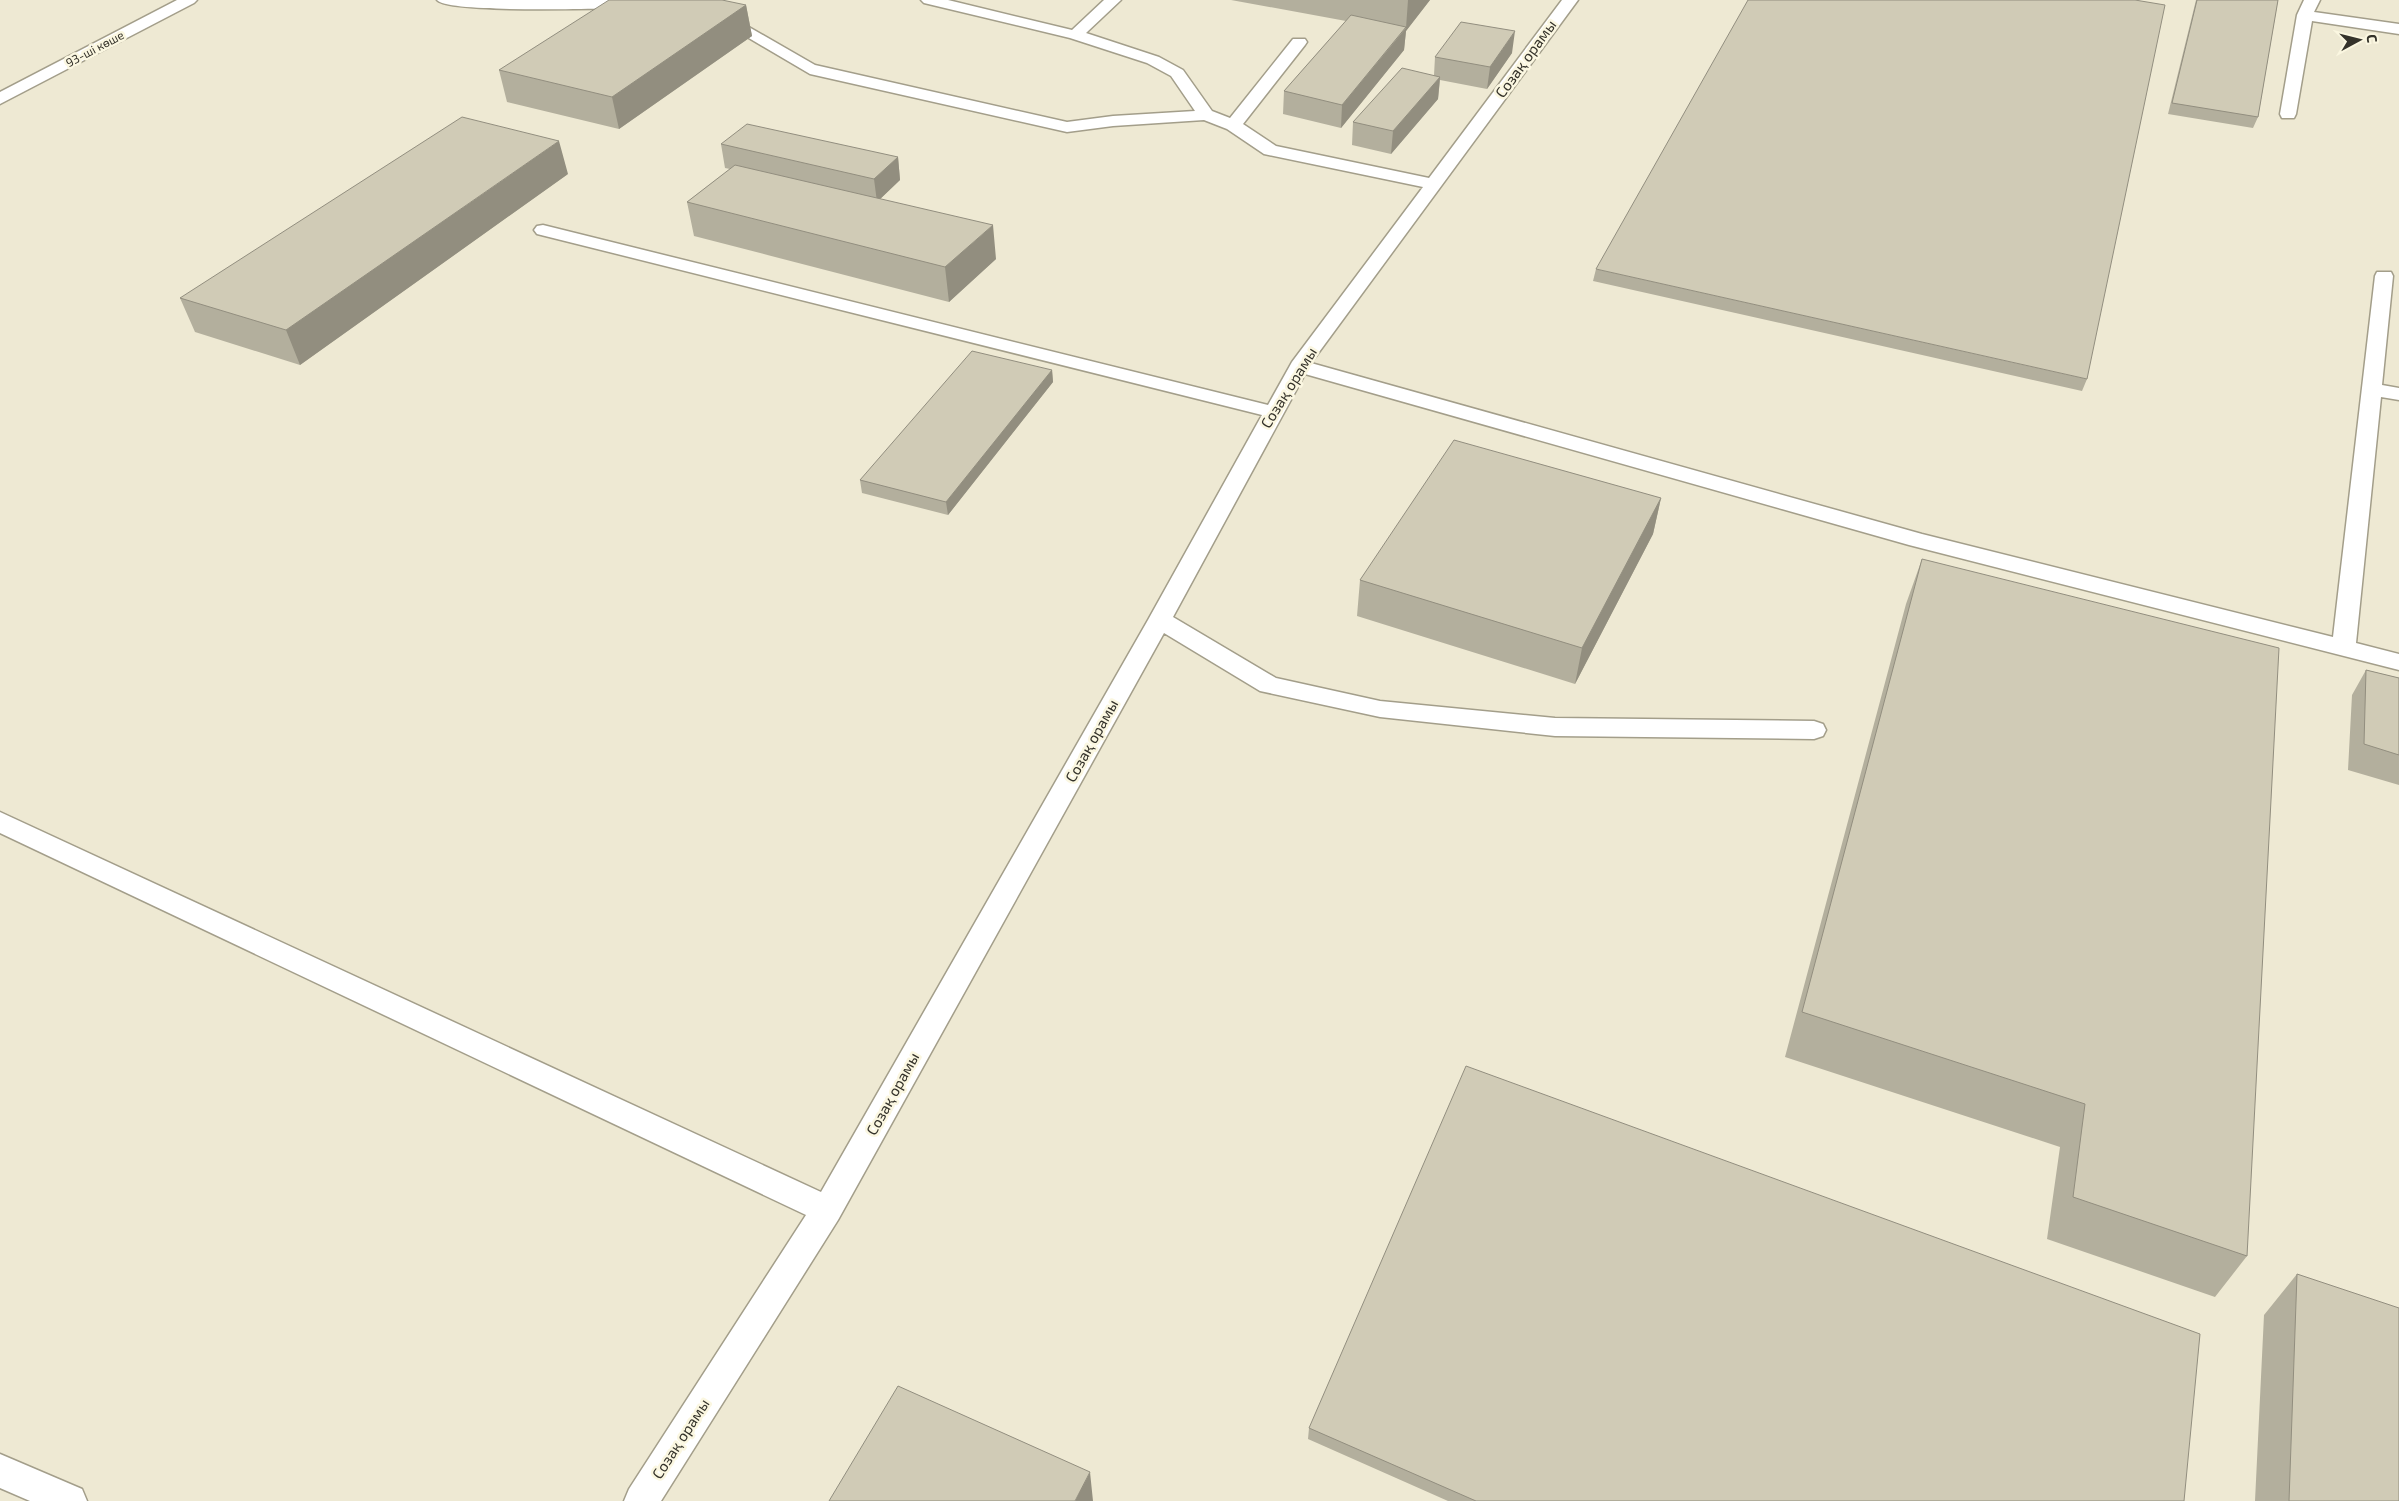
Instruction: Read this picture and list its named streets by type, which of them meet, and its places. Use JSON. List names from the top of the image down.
{
  "streets": {
    "lane": ["93-ші көше", "Созақ орамы"]
  },
  "north": "right"
}
